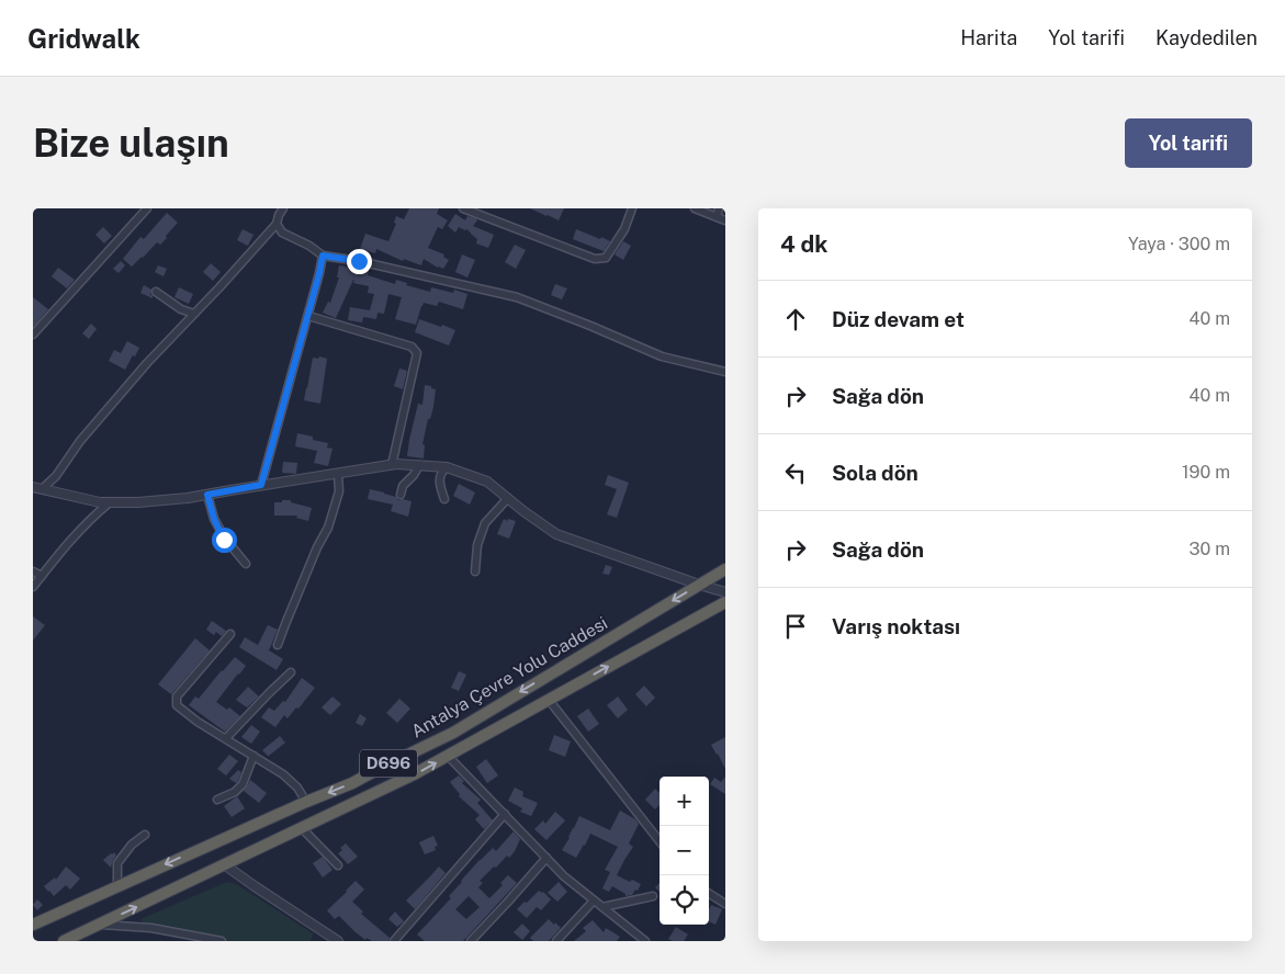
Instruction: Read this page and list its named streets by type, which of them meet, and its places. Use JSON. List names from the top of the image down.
{
  "streets": {
    "highway": ["Antalya Çevre Yolu Caddesi", "D696"]
  },
  "page": {
    "header": "Gridwalk",
    "nav": ["Harita", "Yol tarifi", "Kaydedilen"],
    "buttons": "Yol tarifi",
    "title": "Bize ulaşın",
    "heading": ["4 dk", "Yaya · 300 m"],
    "list": [
      ["Düz devam et", "40 m"],
      ["Sağa dön", "40 m"],
      ["Sola dön", "190 m"],
      ["Sağa dön", "30 m"],
      "Varış noktası"
    ],
    "map_buttons": ["+", "−"]
  }
}
